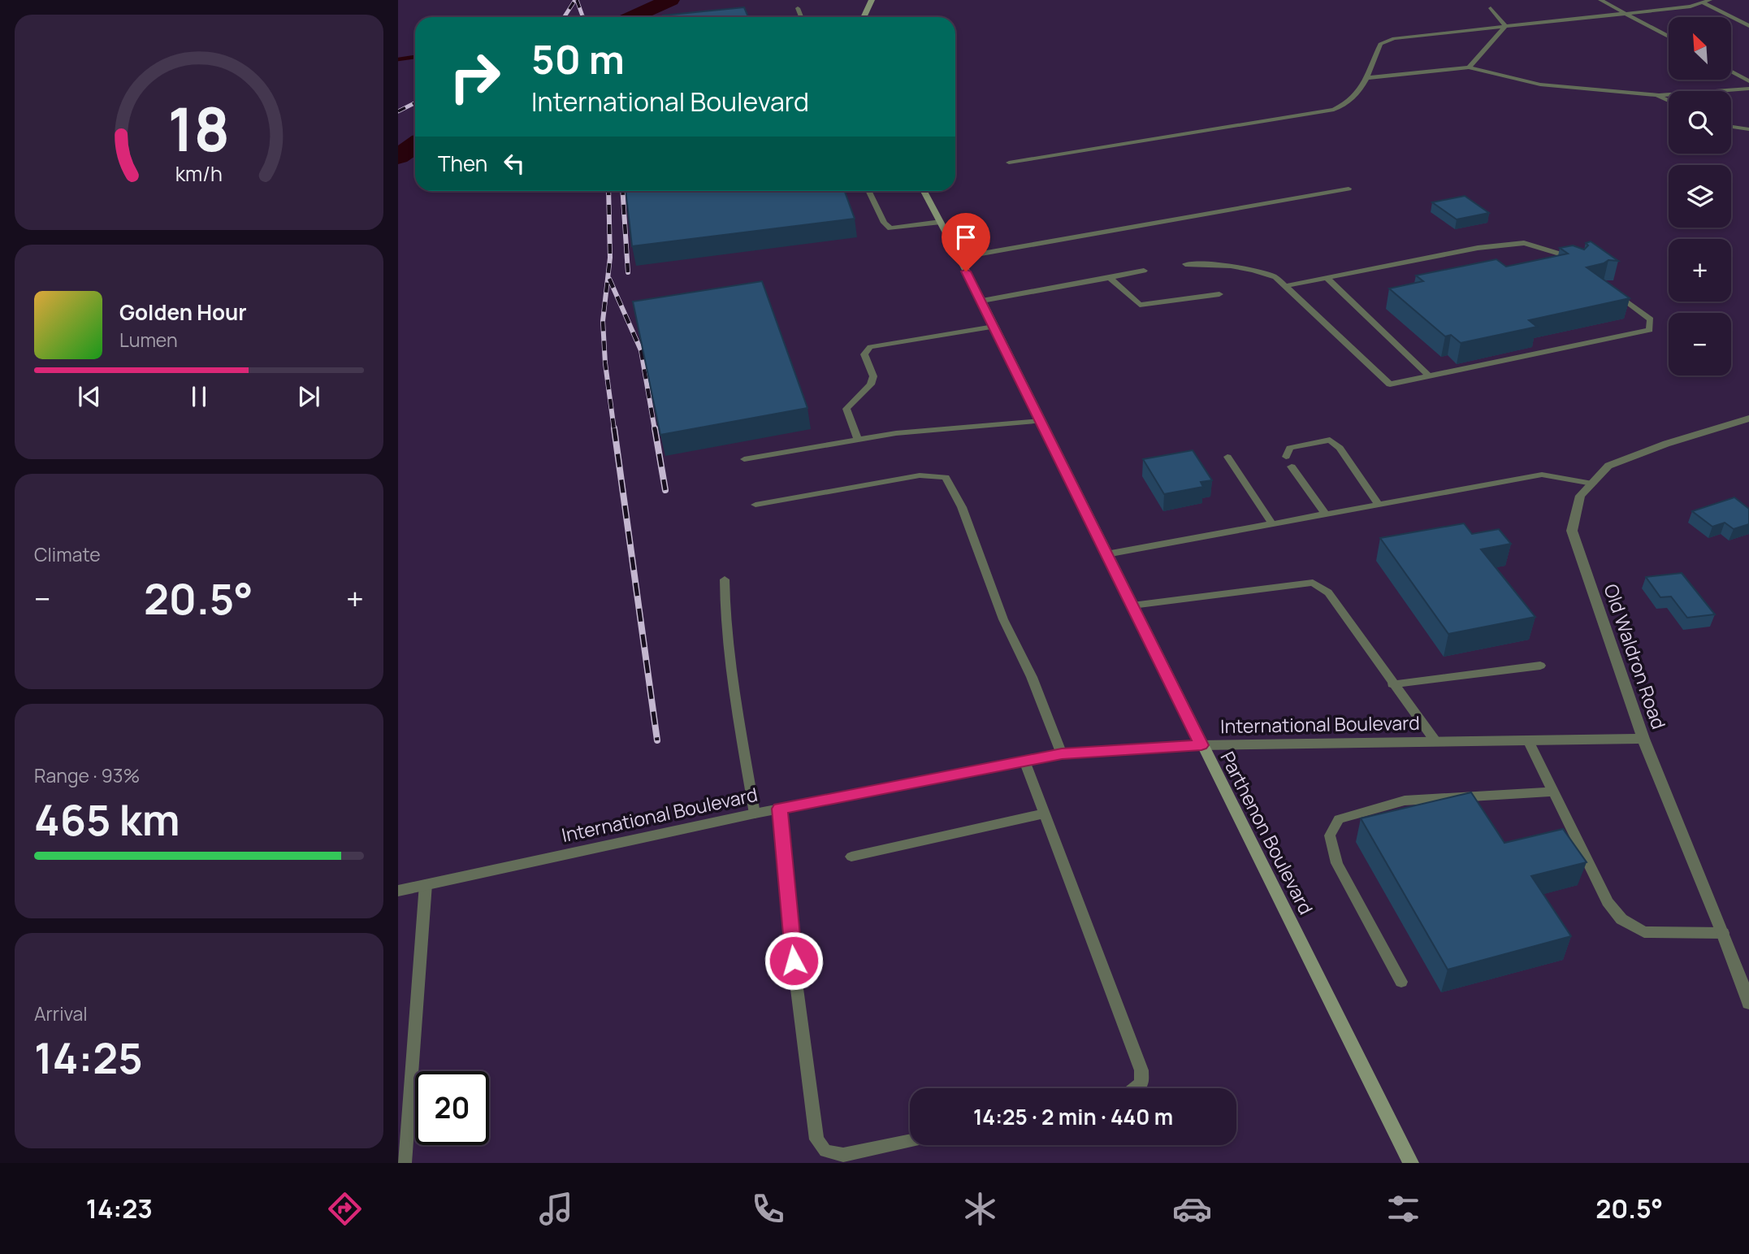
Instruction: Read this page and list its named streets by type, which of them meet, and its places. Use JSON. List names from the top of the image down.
{
  "streets": {
    "main road": ["Parthenon Boulevard"],
    "street": ["Old Waldron Road", "International Boulevard"]
  },
  "crossings": [
    ["Old Waldron Road", "International Boulevard"],
    ["International Boulevard", "Parthenon Boulevard"]
  ],
  "north": "top left",
  "page": {
    "map_buttons": ["+", "−"],
    "turn": ["50 m", "International Boulevard"],
    "then": "Then",
    "song": ["Golden Hour", "Lumen"],
    "tile": [
      "Climate",
      ["Range · 93%", "465 km"],
      ["Arrival", "14:25"]
    ],
    "heat": ["−", "20.5°", "+"],
    "limit": "20",
    "trip": "14:25 · 2 min · 440 m",
    "tabs": ["14:23", "20.5°"],
    "gauge": ["18", "km/h"]
  }
}
